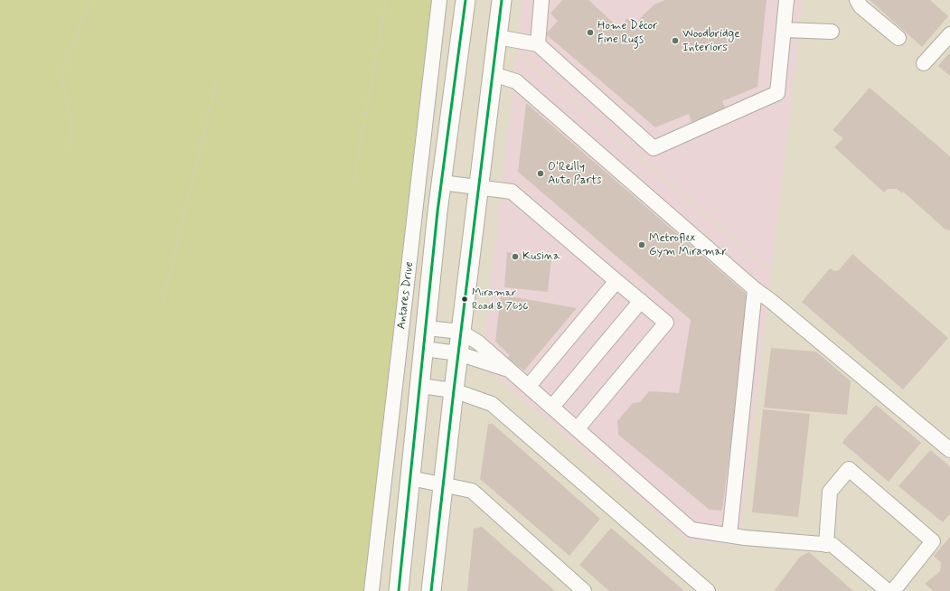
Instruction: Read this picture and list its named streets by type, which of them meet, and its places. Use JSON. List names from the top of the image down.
{
  "streets": {
    "lane": ["Antares Drive"]
  },
  "places": [
    "Home Décor Fine Rugs",
    "Woodbridge Interiors",
    "O'Reilly Auto Parts",
    "Metroflex Gym Miramar",
    "Kusina",
    "Miramar Road & 7636"
  ]
}
